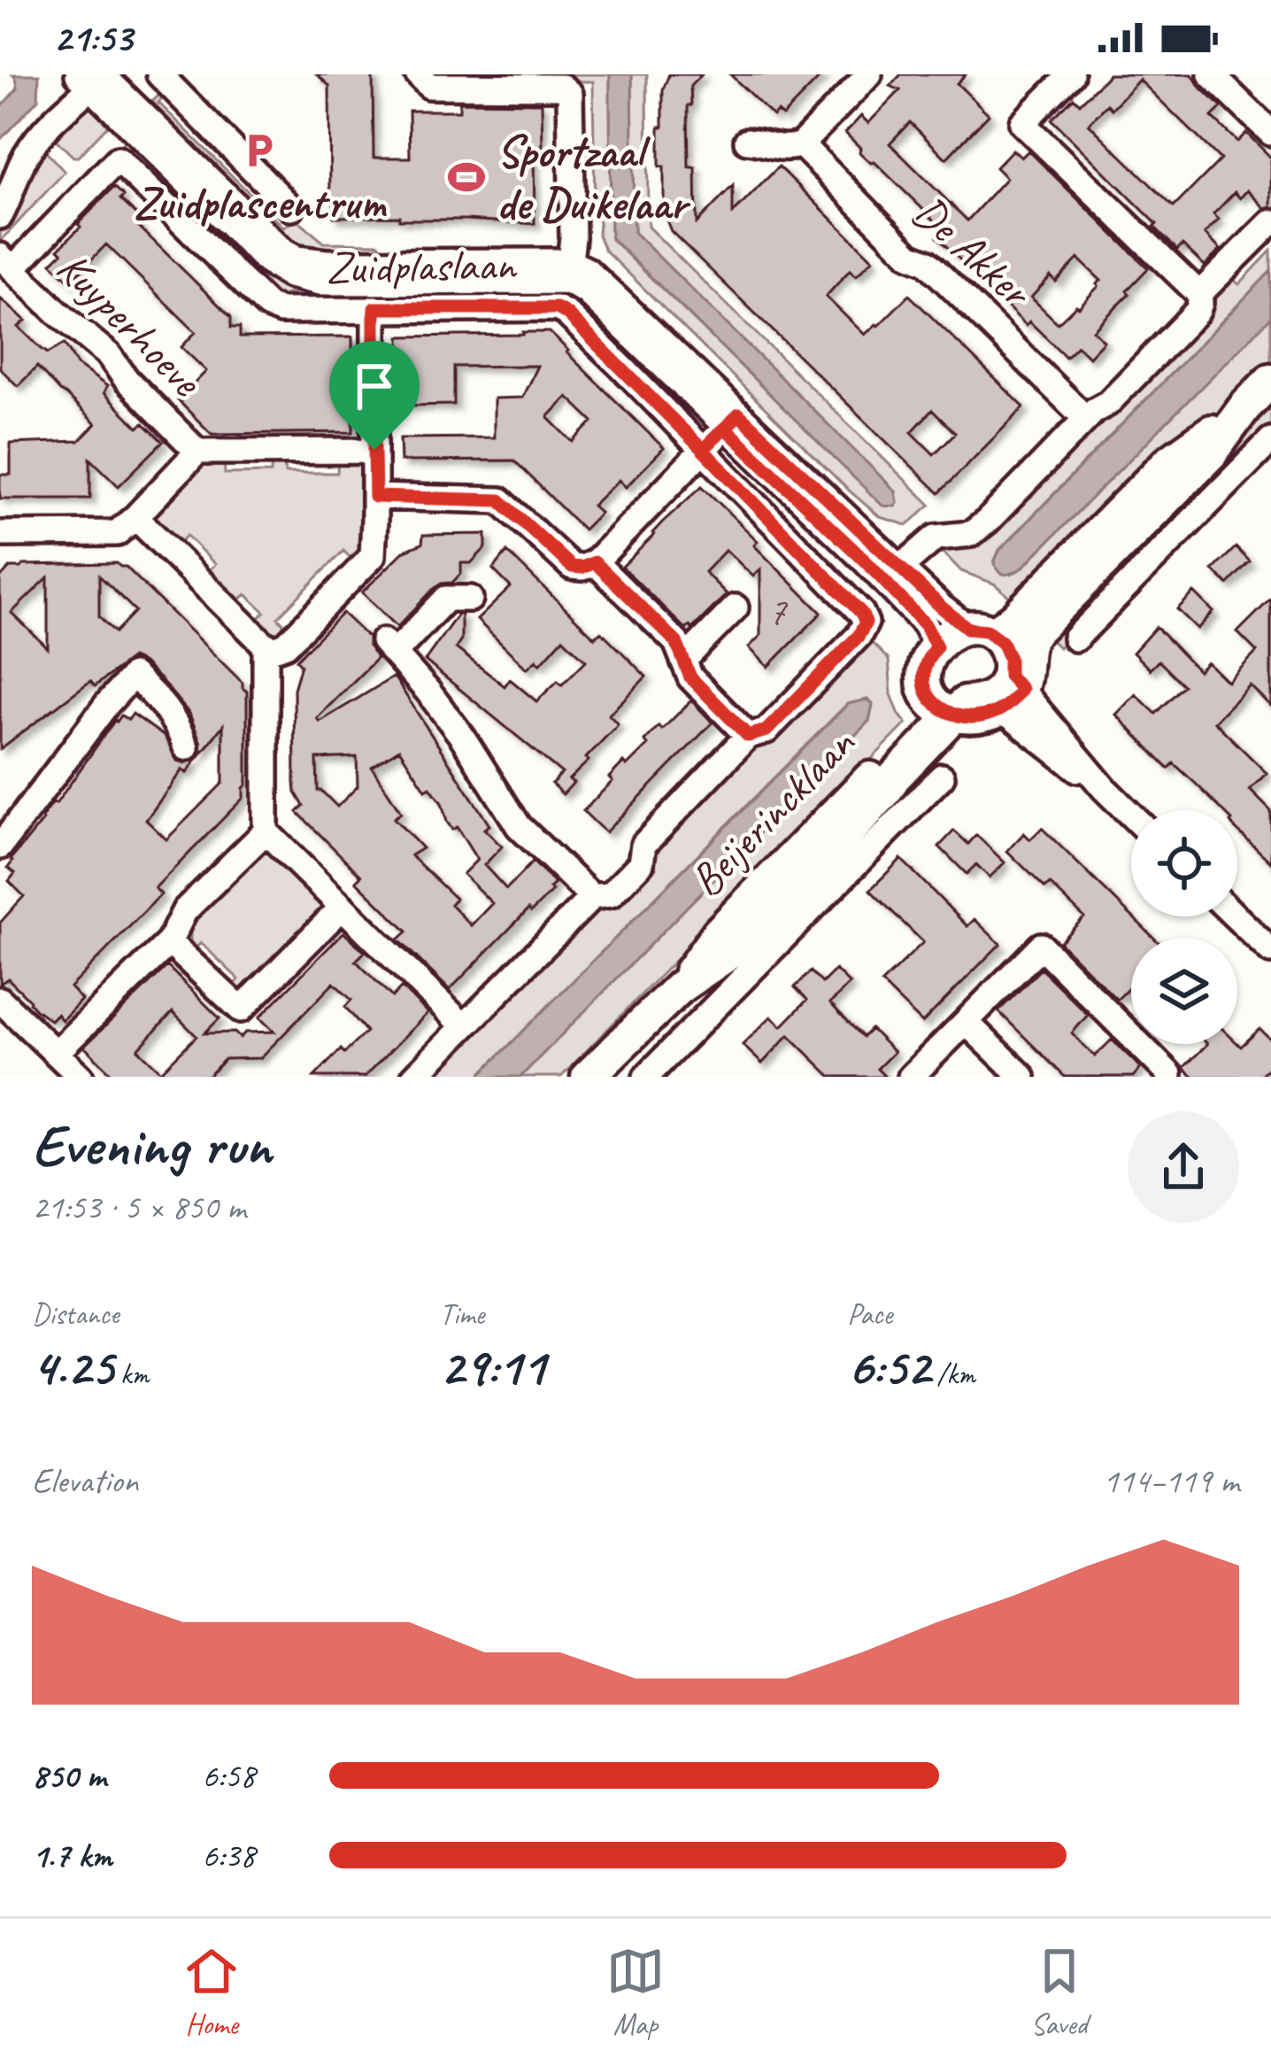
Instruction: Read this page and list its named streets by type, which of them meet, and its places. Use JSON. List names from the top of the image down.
{
  "streets": {
    "main road": ["Beijerincklaan"],
    "street": ["De Akker", "Zuidplaslaan", "Kuyperhoeve"]
  },
  "crossings": [
    ["Zuidplaslaan", "Kuyperhoeve"],
    ["Zuidplaslaan", "Beijerincklaan"]
  ],
  "places": {
    "parking": ["Zuidplascentrum"],
    "sports": ["Sportzaal de Duikelaar"]
  },
  "house_numbers": ["7"],
  "page": {
    "status": "21:53",
    "heading": ["Evening run", "21:53 · 5 × 850 m"],
    "stats": [
      ["Distance", "4.25 km"],
      ["Time", "29:11"],
      ["Pace", "6:52 /km"]
    ],
    "chart": ["Elevation", "114–119 m"],
    "list": [
      {
        "name": "850 m",
        "note": "6:58"
      },
      {
        "name": "1.7 km",
        "note": "6:38"
      }
    ],
    "tabs": ["Home", "Map", "Saved"]
  }
}
